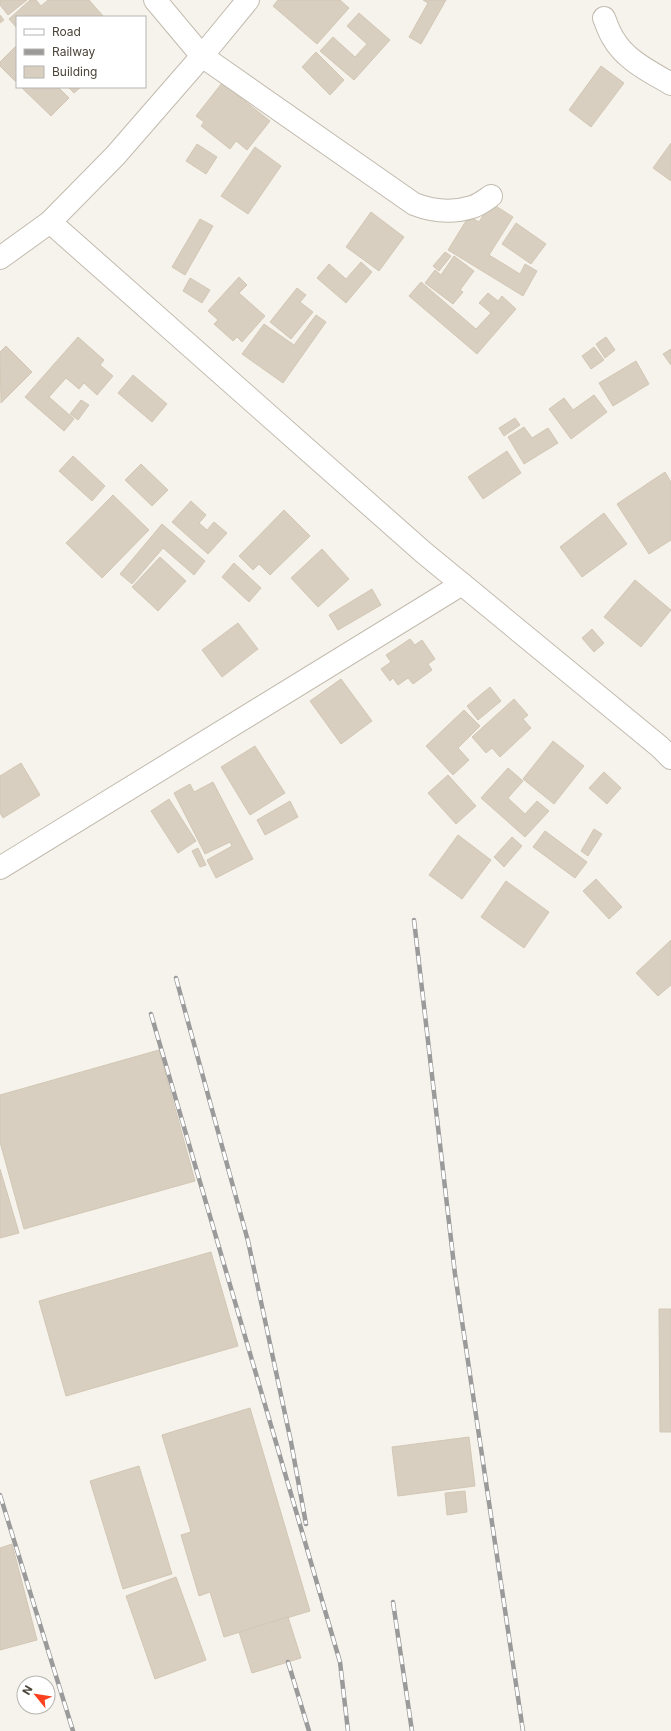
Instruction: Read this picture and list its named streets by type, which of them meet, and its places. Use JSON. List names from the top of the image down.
{
  "legend": ["Road", "Railway", "Building"],
  "north": "top left"
}
